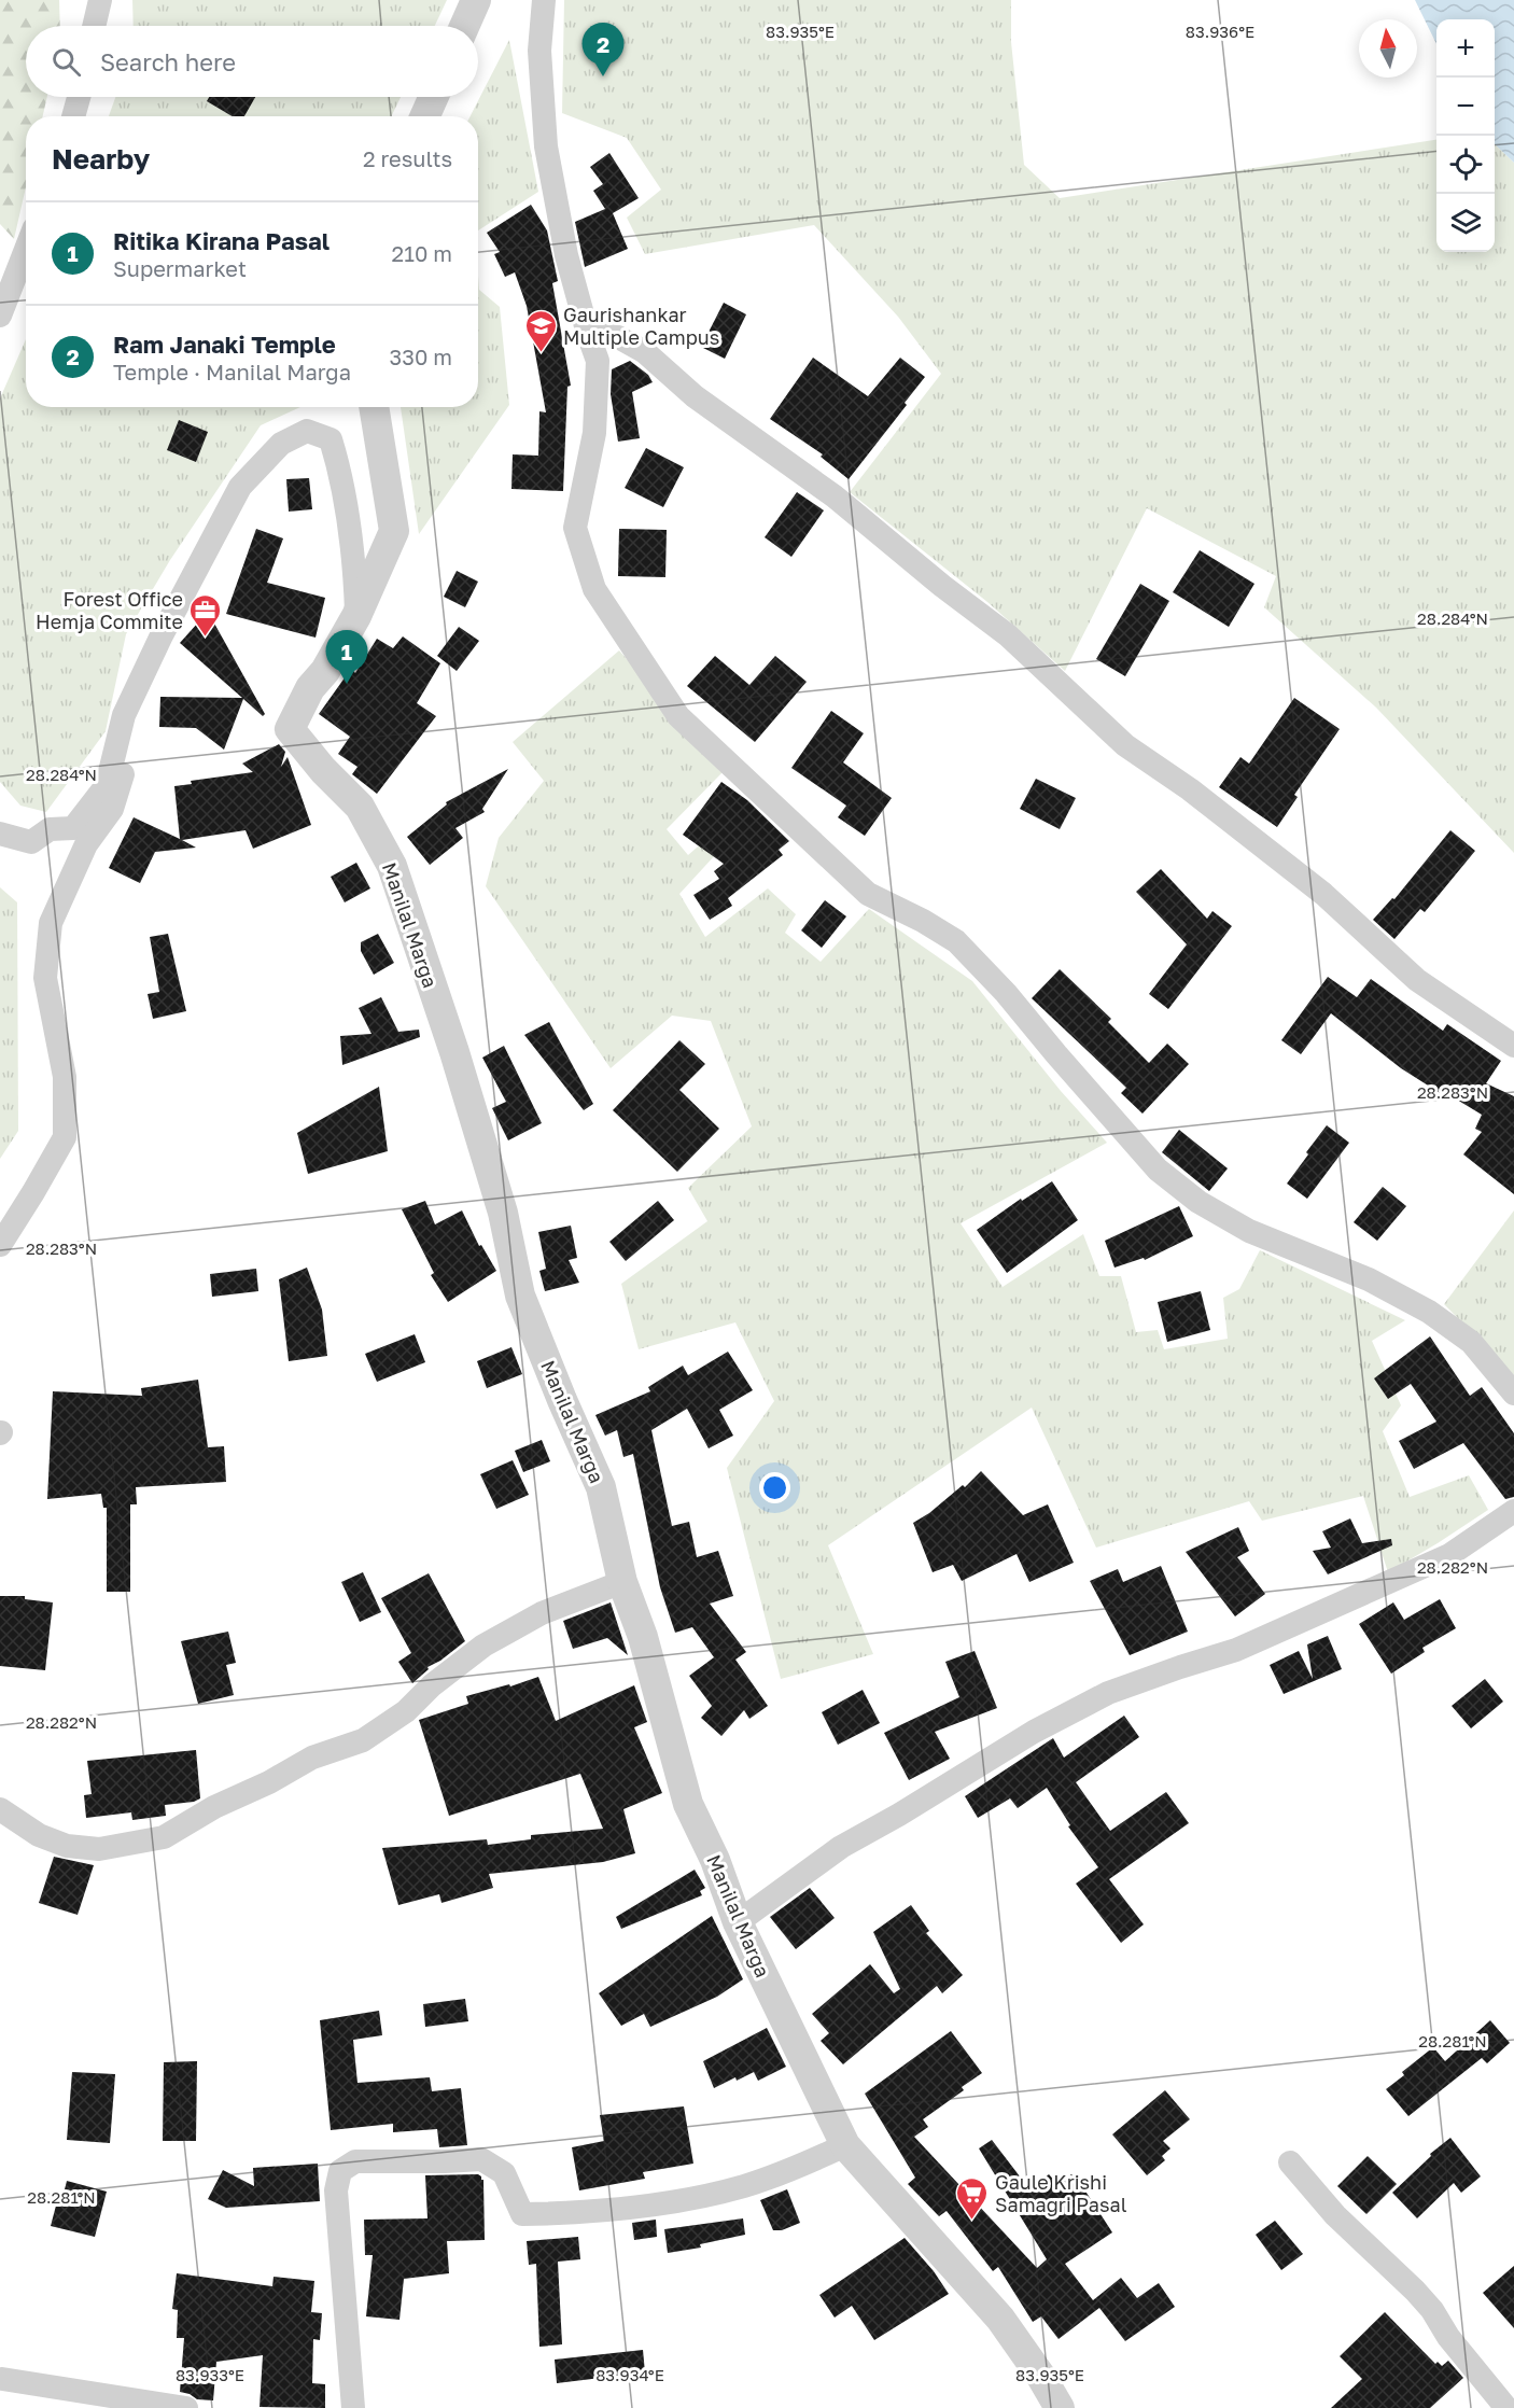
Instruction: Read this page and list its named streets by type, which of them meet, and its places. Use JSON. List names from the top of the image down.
{
  "streets": {
    "street": ["Manilal Marga"]
  },
  "places": {
    "school or university": ["Gaurishankar Multiple Campus"],
    "office": ["Forest Office Hemja Commite"],
    "supermarket": ["Gaule Krishi Samagri Pasal"]
  },
  "north": "top",
  "page": {
    "map_buttons": ["+", "−"],
    "pins": ["2", "1"],
    "search": "Search here",
    "heading": ["Nearby", "2 results"],
    "list": [
      {
        "mark": "1",
        "name": "Ritika Kirana Pasal",
        "note": "Supermarket",
        "value": "210 m"
      },
      {
        "mark": "2",
        "name": "Ram Janaki Temple",
        "note": "Temple · Manilal Marga",
        "value": "330 m"
      }
    ]
  },
  "coordinates": [
    "83.935°E",
    "83.936°E",
    "28.284°N",
    "28.283°N",
    "28.282°N",
    "28.281°N",
    "83.933°E",
    "83.934°E"
  ]
}
